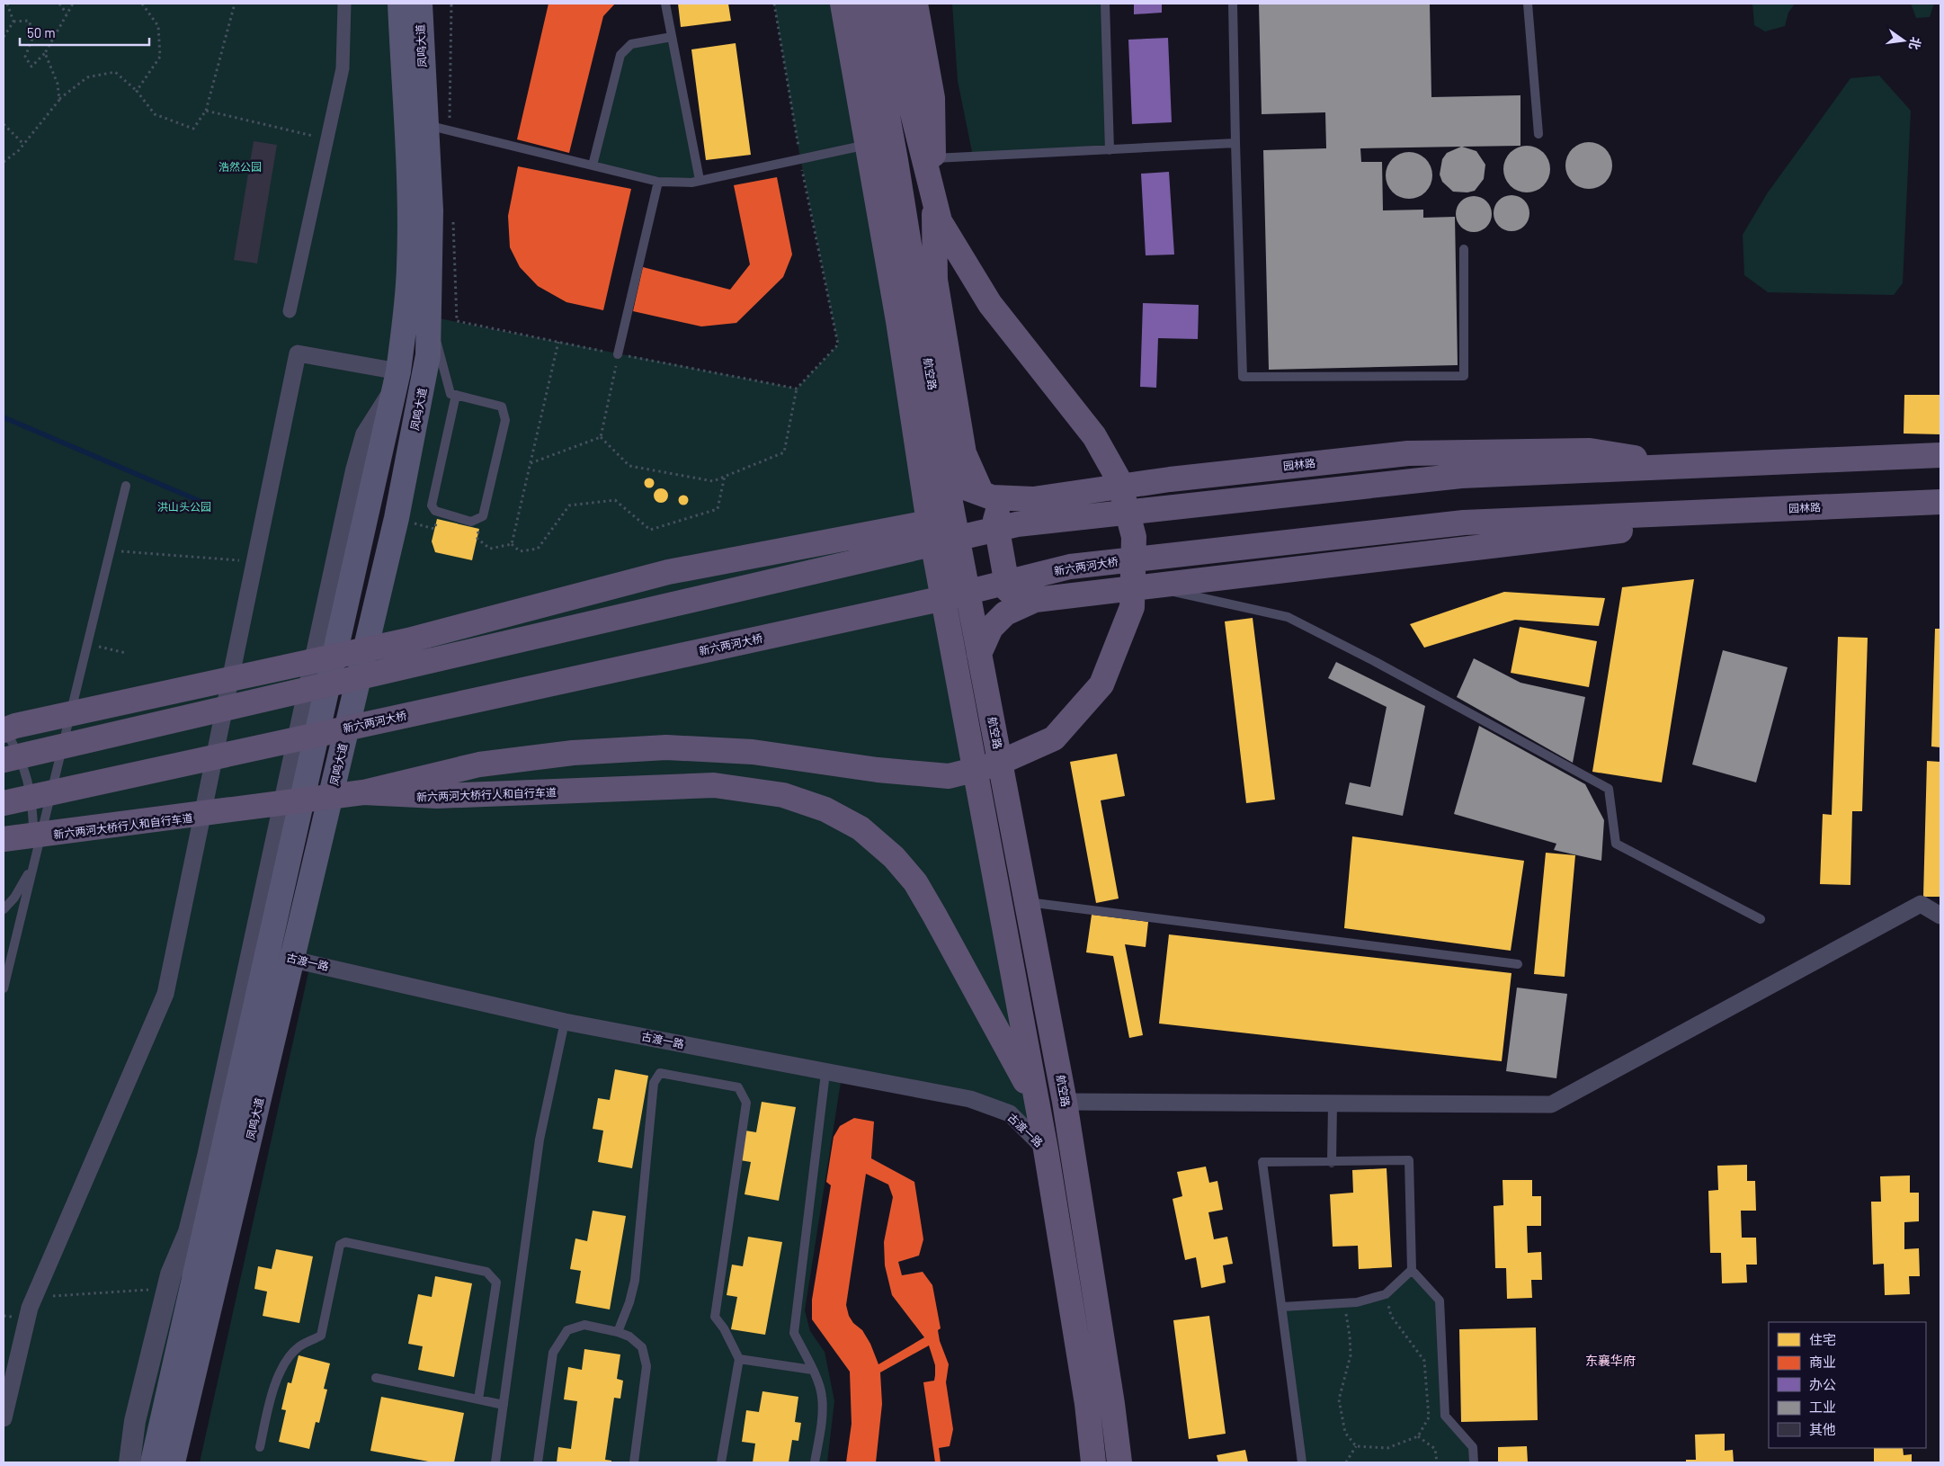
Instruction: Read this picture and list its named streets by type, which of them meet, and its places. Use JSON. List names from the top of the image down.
{
  "streets": {
    "main road": [
      "凤鸣大道",
      "航空路",
      "园林路",
      "新六两河大桥"
    ],
    "street": ["古渡一路"]
  },
  "crossings": [
    ["凤鸣大道", "古渡一路"],
    ["航空路", "园林路"],
    ["航空路", "古渡一路"],
    ["园林路", "新六两河大桥"]
  ],
  "districts": ["东襄华府"],
  "parks": ["浩然公园", "洪山头公园"],
  "legend": [
    "住宅",
    "商业",
    "办公",
    "工业",
    "其他"
  ],
  "scale_bar": "50 m",
  "north": "right"
}
